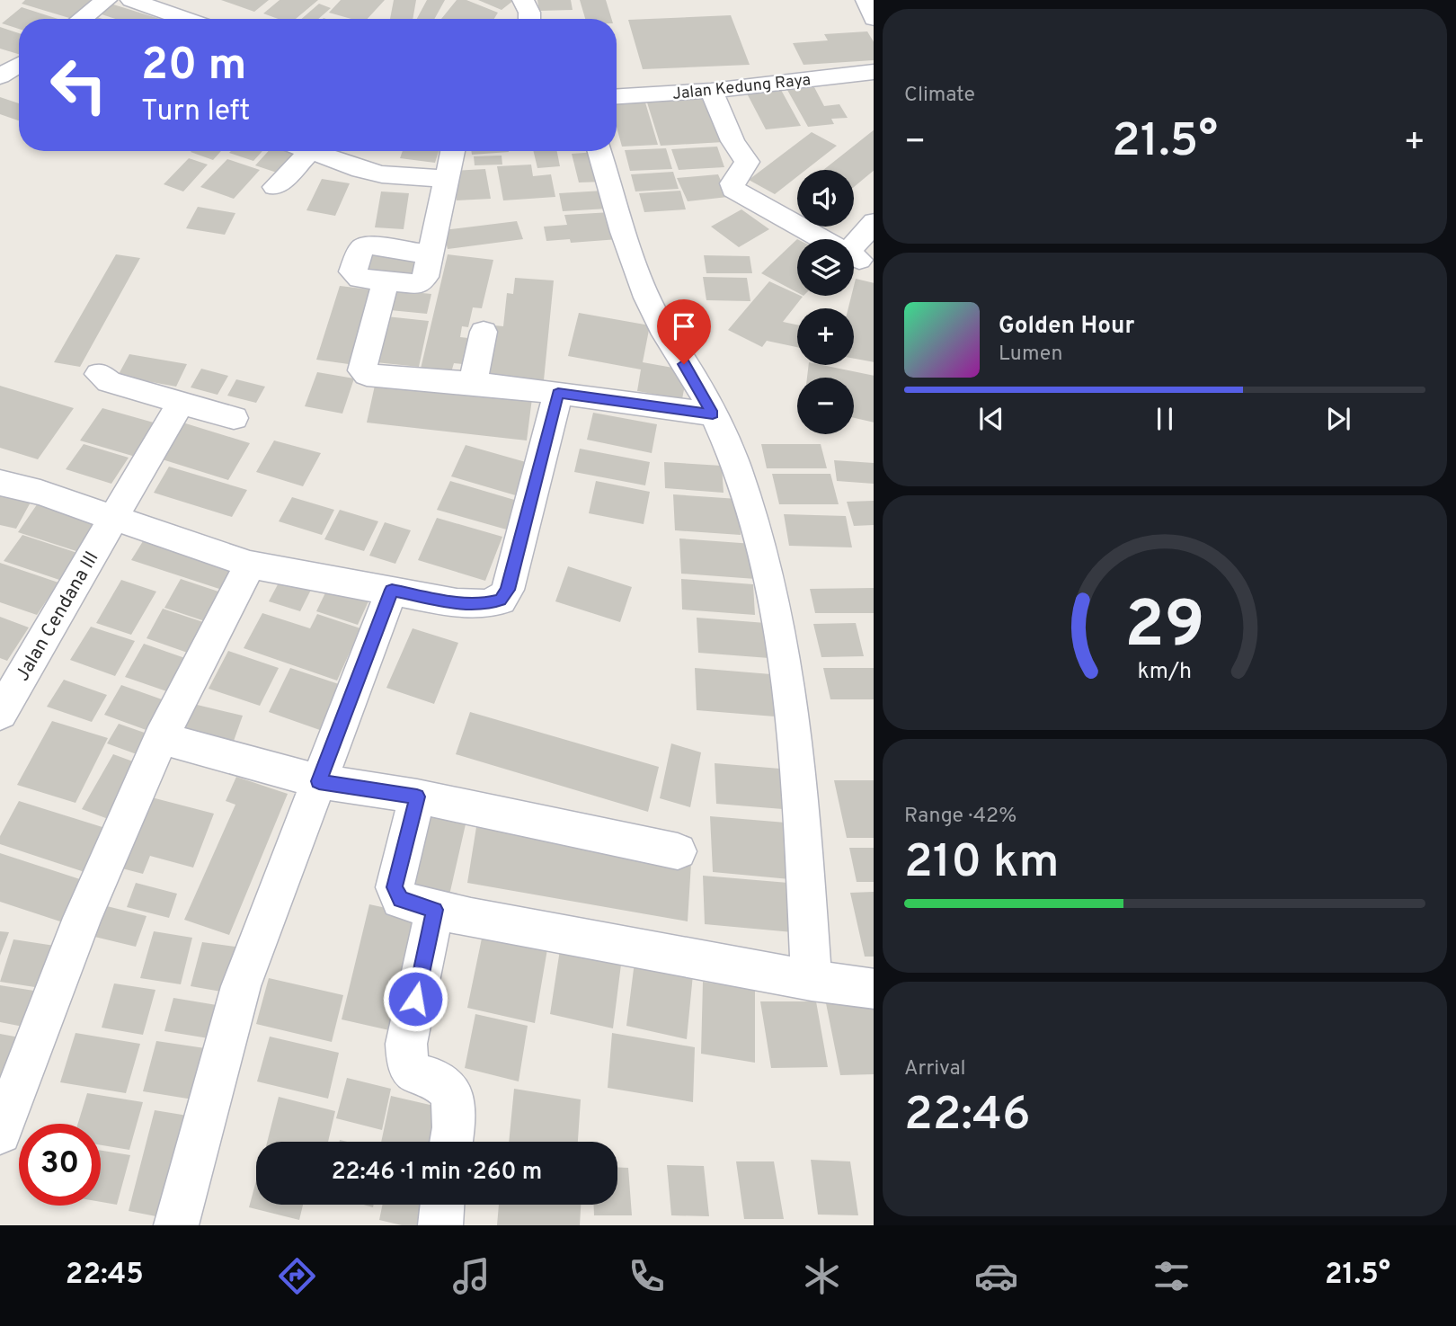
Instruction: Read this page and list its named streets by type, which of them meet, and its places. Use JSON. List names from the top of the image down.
{
  "streets": {
    "street": ["Jalan Kedung Raya", "Jalan Cendana III"]
  },
  "page": {
    "tile": [
      "Climate",
      ["Range · 42%", "210 km"],
      ["Arrival", "22:46"]
    ],
    "turn": ["20 m", "Turn left"],
    "heat": ["−", "21.5°", "+"],
    "map_buttons": ["+", "−"],
    "song": ["Golden Hour", "Lumen"],
    "limit": "30",
    "trip": "22:46 · 1 min · 260 m",
    "tabs": ["22:45", "21.5°"],
    "gauge": ["29", "km/h"]
  }
}
